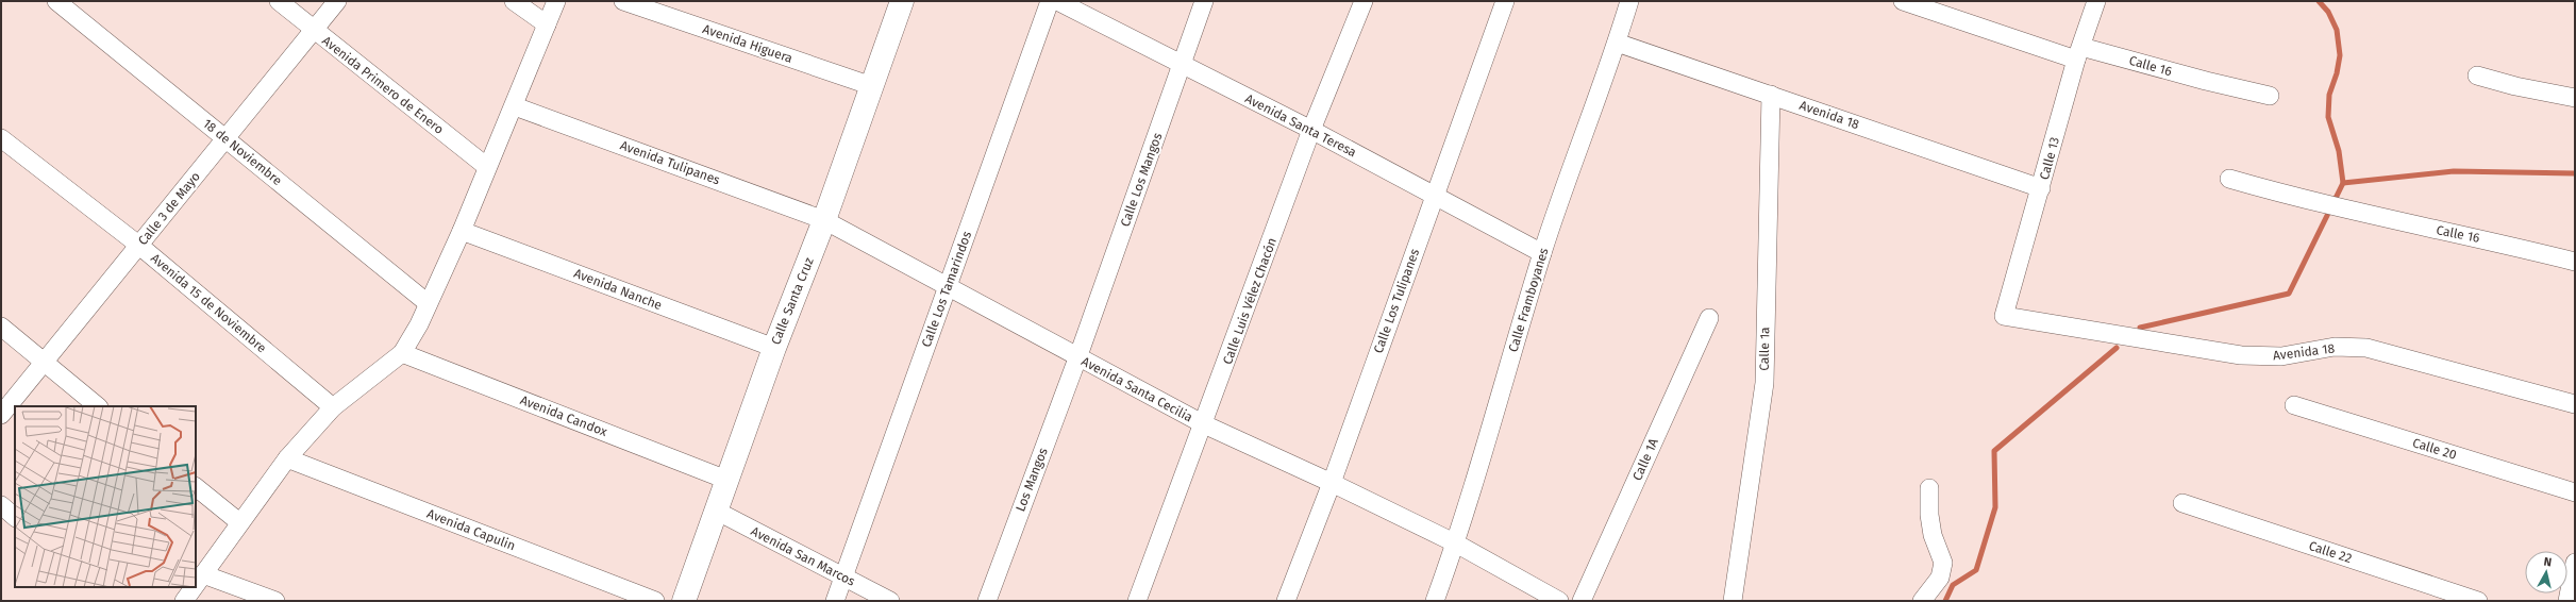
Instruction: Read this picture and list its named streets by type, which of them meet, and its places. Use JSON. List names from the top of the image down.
{
  "streets": {
    "street": [
      "Avenida Higuera",
      "Calle 16",
      "Avenida Primero de Enero",
      "Avenida 18",
      "Avenida Santa Teresa",
      "18 de Noviembre",
      "Calle 13",
      "Avenida Tulipanes",
      "Calle Los Mangos",
      "Calle 3 de Mayo",
      "Avenida Nanche",
      "Calle Los Tamarindos",
      "Calle Framboyanes",
      "Calle Santa Cruz",
      "Calle Luis Vélez Chacón",
      "Calle Los Tulipanes",
      "Avenida 15 de Noviembre",
      "Calle 1a",
      "Avenida Santa Cecilia",
      "Avenida Candox",
      "Calle 20",
      "Calle 1A",
      "Los Mangos",
      "Avenida Capulin",
      "Calle 22",
      "Avenida San Marcos"
    ]
  },
  "crossings": [
    ["Avenida Higuera", "Calle Santa Cruz"],
    ["Calle 16", "Calle 13"],
    ["Avenida Primero de Enero", "Calle 3 de Mayo"],
    ["Avenida 18", "Calle 13"],
    ["Avenida 18", "Calle Framboyanes"],
    ["Avenida 18", "Calle 1a"],
    ["Avenida Santa Teresa", "Calle Los Mangos"],
    ["Avenida Santa Teresa", "Calle Framboyanes"],
    ["Avenida Santa Teresa", "Calle Luis Vélez Chacón"],
    ["Avenida Santa Teresa", "Calle Los Tulipanes"],
    ["18 de Noviembre", "Calle 3 de Mayo"],
    ["Avenida Tulipanes", "Calle Santa Cruz"],
    ["Avenida Tulipanes", "Avenida Santa Cecilia"],
    ["Calle Los Mangos", "Avenida Santa Cecilia"],
    ["Calle Los Mangos", "Los Mangos"],
    ["Calle 3 de Mayo", "Avenida 15 de Noviembre"],
    ["Avenida Nanche", "Calle Santa Cruz"],
    ["Calle Los Tamarindos", "Avenida Santa Cecilia"],
    ["Calle Los Tamarindos", "Avenida San Marcos"],
    ["Calle Framboyanes", "Avenida Santa Cecilia"],
    ["Calle Santa Cruz", "Avenida Santa Cecilia"],
    ["Calle Santa Cruz", "Avenida Candox"],
    ["Calle Santa Cruz", "Avenida San Marcos"],
    ["Calle Luis Vélez Chacón", "Avenida Santa Cecilia"],
    ["Calle Los Tulipanes", "Avenida Santa Cecilia"],
    ["Avenida Santa Cecilia", "Los Mangos"]
  ],
  "north": "top"
}
